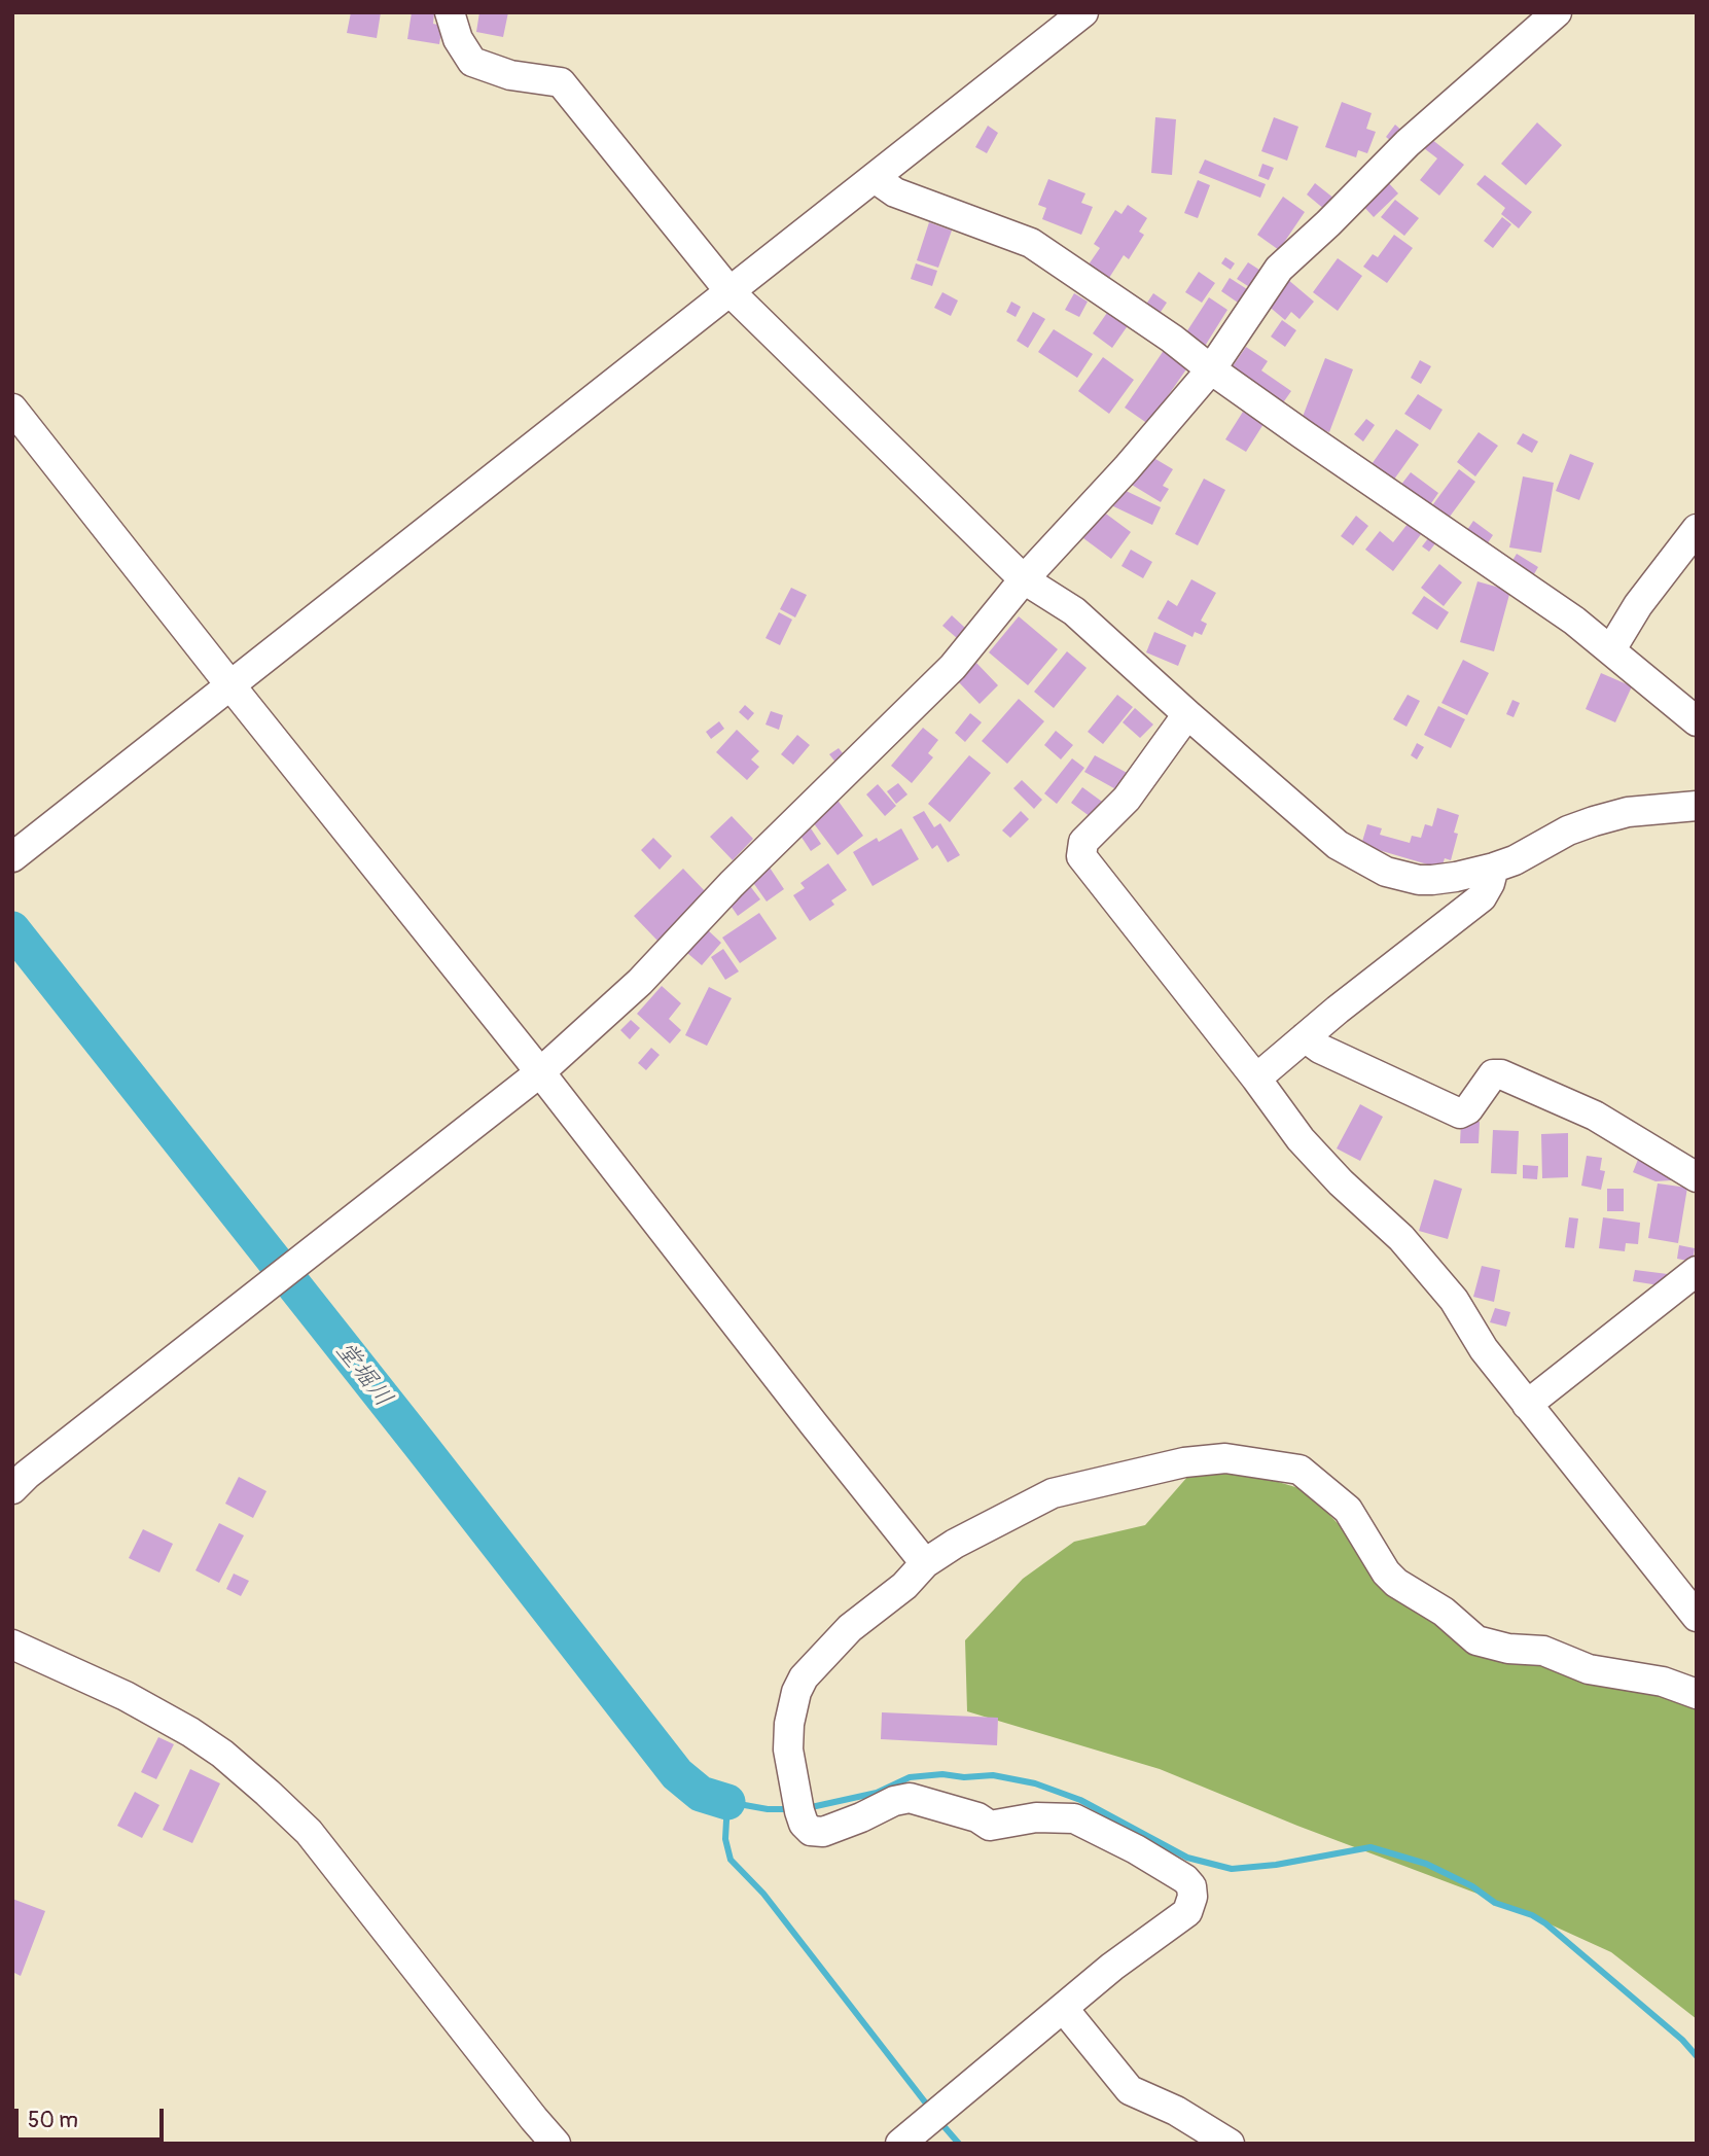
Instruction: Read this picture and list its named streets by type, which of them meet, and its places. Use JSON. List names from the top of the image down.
{
  "water": ["堂堀川"],
  "scale_bar": "50 m"
}
